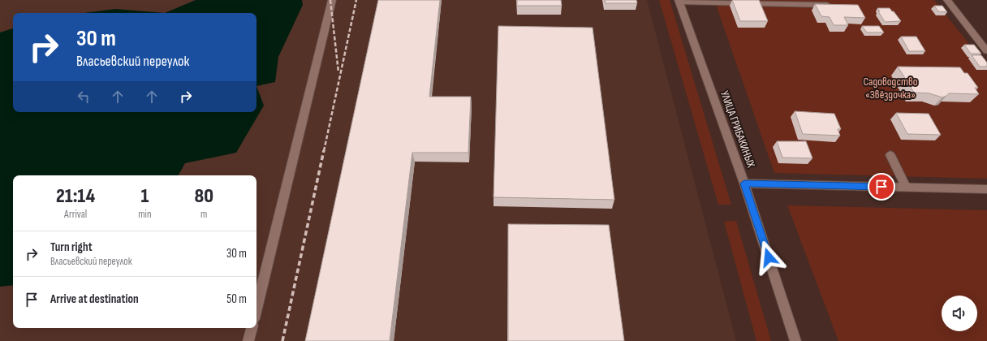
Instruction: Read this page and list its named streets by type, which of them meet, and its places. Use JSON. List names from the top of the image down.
{
  "streets": {
    "street": ["УЛИЦА ГРИБАКИНЫХ"]
  },
  "parks": ["Садоводство «Звёздочка»"],
  "page": {
    "turn": ["30 m", "Власьевский переулок"],
    "eta": [
      "21:14",
      "Arrival",
      "1",
      "min",
      "80",
      "m"
    ],
    "list": [
      {
        "name": "Turn right",
        "note": "Власьевский переулок",
        "value": "30 m"
      },
      {
        "name": "Arrive at destination",
        "value": "50 m"
      }
    ]
  }
}
